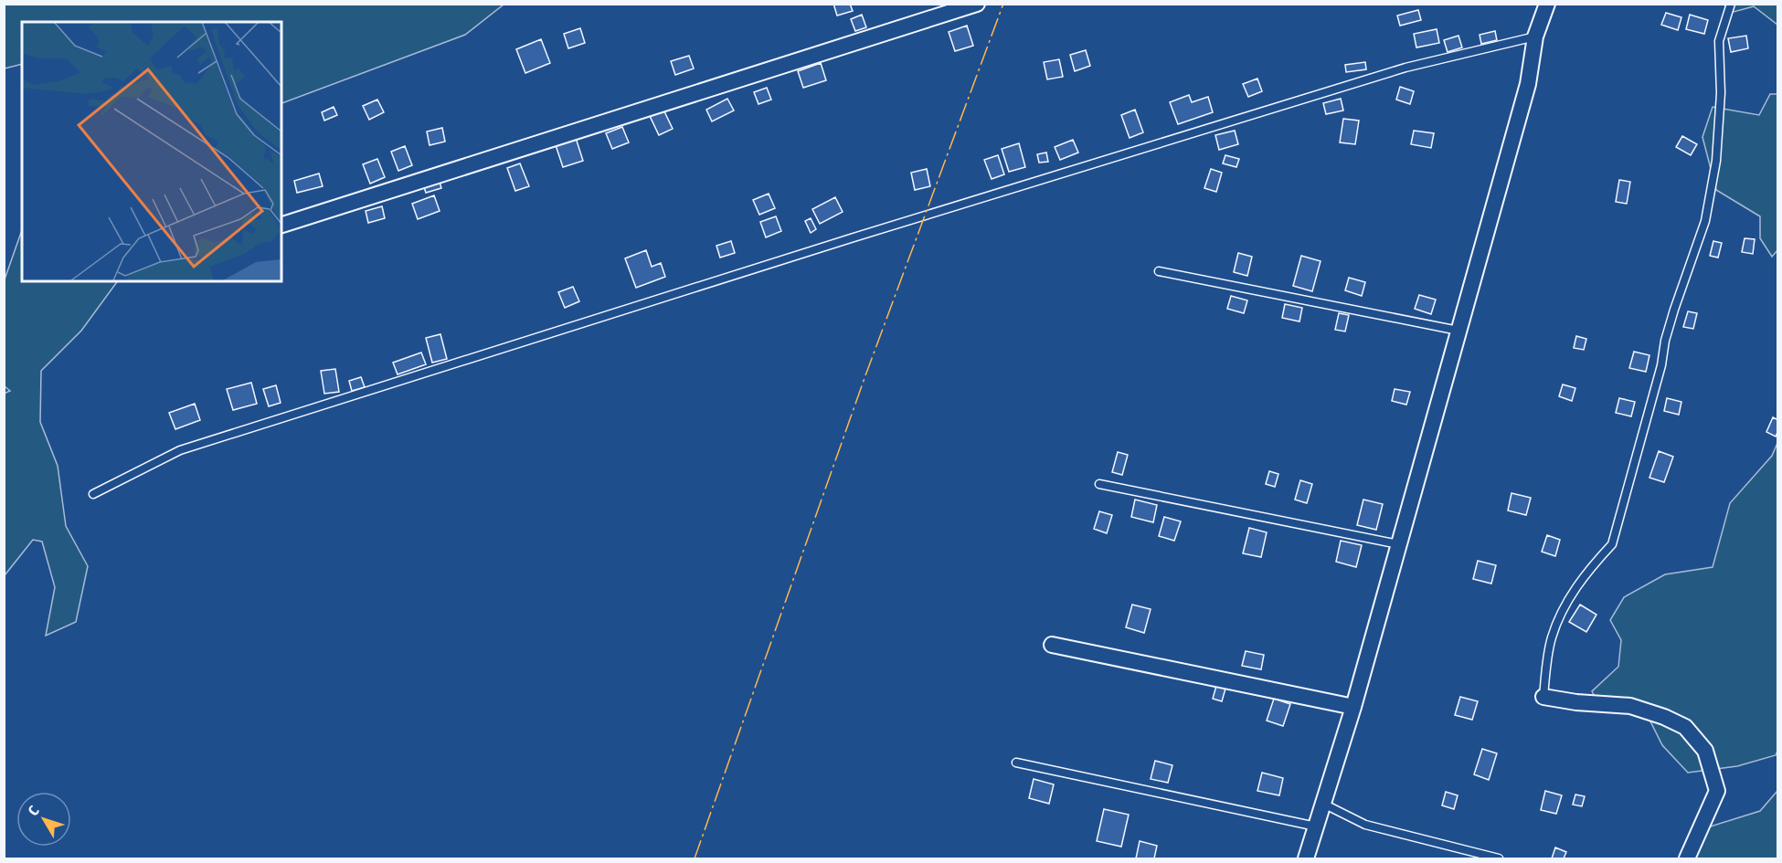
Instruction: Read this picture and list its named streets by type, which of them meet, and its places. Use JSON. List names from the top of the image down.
{
  "north": "top left"
}
